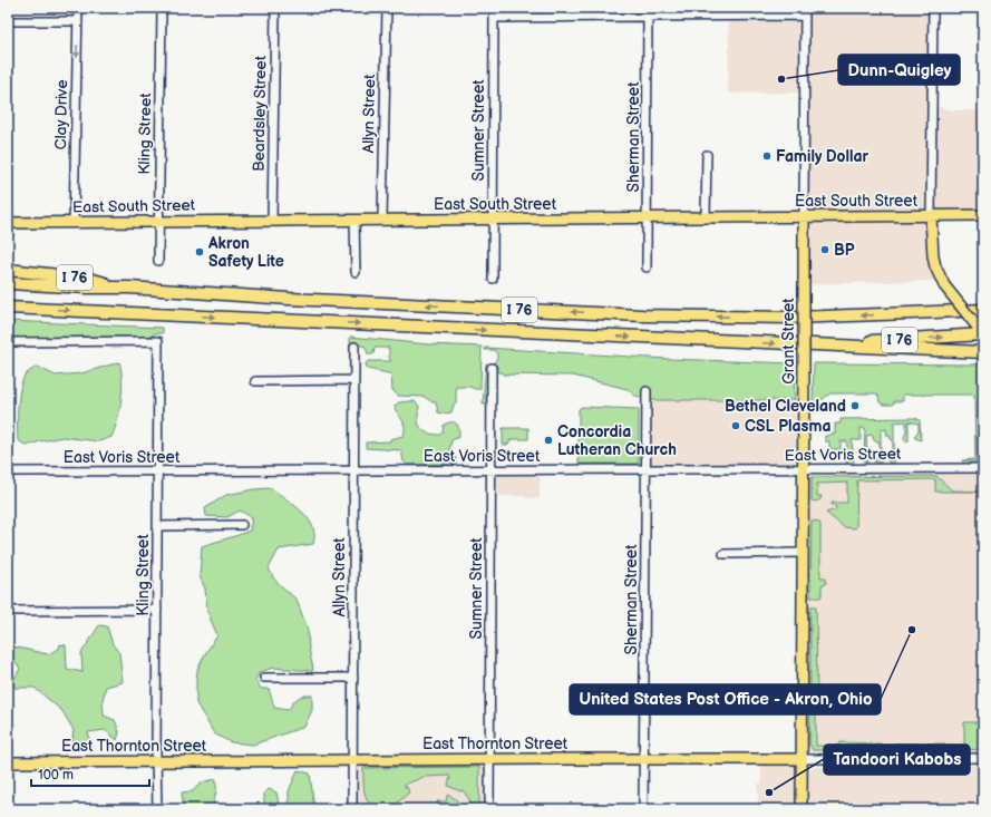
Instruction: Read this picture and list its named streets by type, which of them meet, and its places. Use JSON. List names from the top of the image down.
{
  "streets": {
    "highway": ["I 76"],
    "main road": ["East South Street", "Grant Street", "East Thornton Street"],
    "street": [
      "Beardsley Street",
      "Allyn Street",
      "Clay Drive",
      "Sumner Street",
      "Kling Street",
      "Sherman Street",
      "East Voris Street"
    ]
  },
  "crossings": [
    ["Beardsley Street", "East South Street"],
    ["Allyn Street", "East South Street"],
    ["Allyn Street", "East Voris Street"],
    ["Allyn Street", "East Thornton Street"],
    ["Clay Drive", "East South Street"],
    ["Sumner Street", "East South Street"],
    ["Sumner Street", "East Voris Street"],
    ["Sumner Street", "East Thornton Street"],
    ["Kling Street", "East South Street"],
    ["Kling Street", "East Voris Street"],
    ["Kling Street", "East Thornton Street"],
    ["Sherman Street", "East South Street"],
    ["Sherman Street", "East Voris Street"],
    ["Sherman Street", "East Thornton Street"],
    ["East South Street", "Grant Street"],
    ["Grant Street", "East Voris Street"],
    ["Grant Street", "East Thornton Street"]
  ],
  "one_way": ["Clay Drive"],
  "places": [
    "Dunn-Quigley",
    "Family Dollar",
    "BP",
    "Akron Safety Lite",
    "Bethel Cleveland",
    "CSL Plasma",
    "Concordia Lutheran Church",
    "United States Post Office - Akron, Ohio",
    "Tandoori Kabobs"
  ],
  "scale_bar": "100 m"
}
